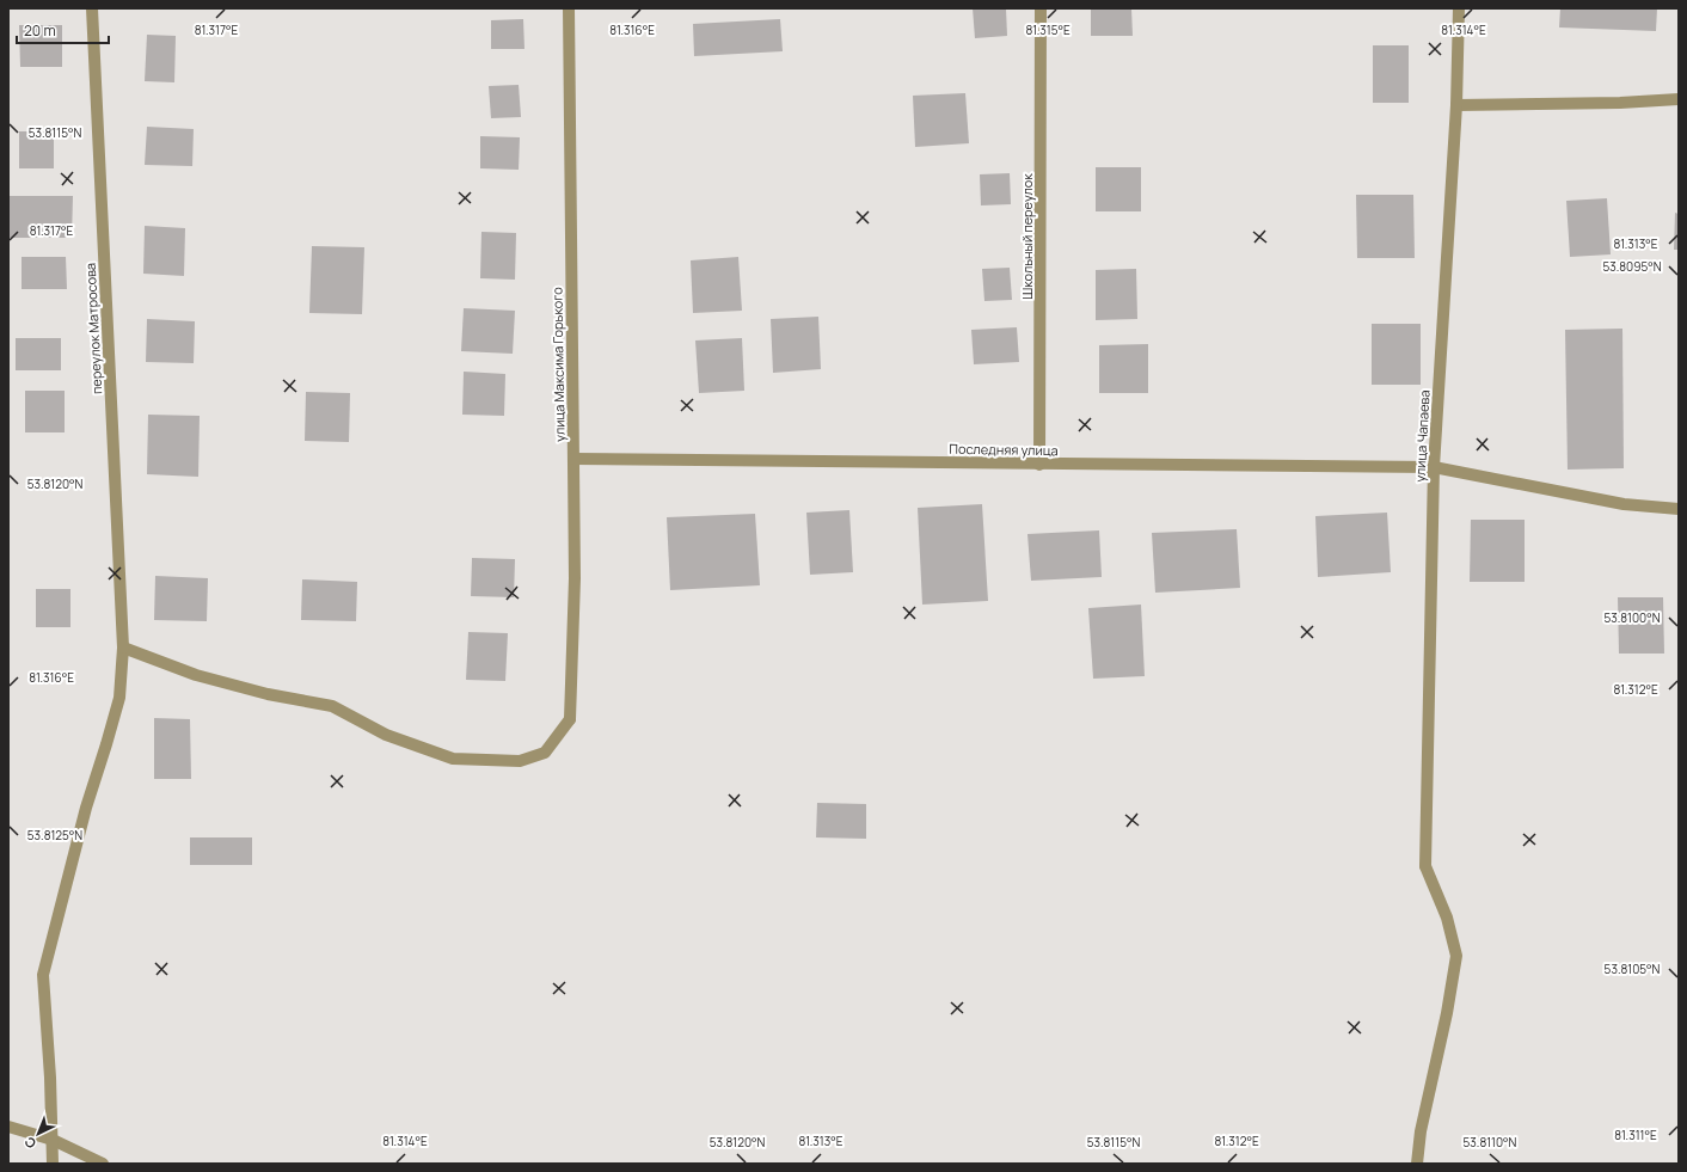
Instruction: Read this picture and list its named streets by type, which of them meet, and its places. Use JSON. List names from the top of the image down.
{
  "streets": {
    "street": [
      "Школьный переулок",
      "переулок Матросова",
      "улица Максима Горького",
      "улица Чапаева",
      "Последняя улица"
    ]
  },
  "crossings": [
    ["Школьный переулок", "Последняя улица"],
    ["переулок Матросова", "улица Максима Горького"],
    ["улица Максима Горького", "Последняя улица"],
    ["улица Чапаева", "Последняя улица"]
  ],
  "scale_bar": "20 m",
  "north": "bottom left",
  "coordinates": [
    "81.317°E",
    "81.316°E",
    "81.315°E",
    "81.314°E",
    "53.8115°N",
    "81.313°E",
    "53.8095°N",
    "53.8120°N",
    "53.8100°N",
    "81.312°E",
    "53.8125°N",
    "53.8105°N",
    "81.311°E",
    "53.8110°N"
  ]
}
